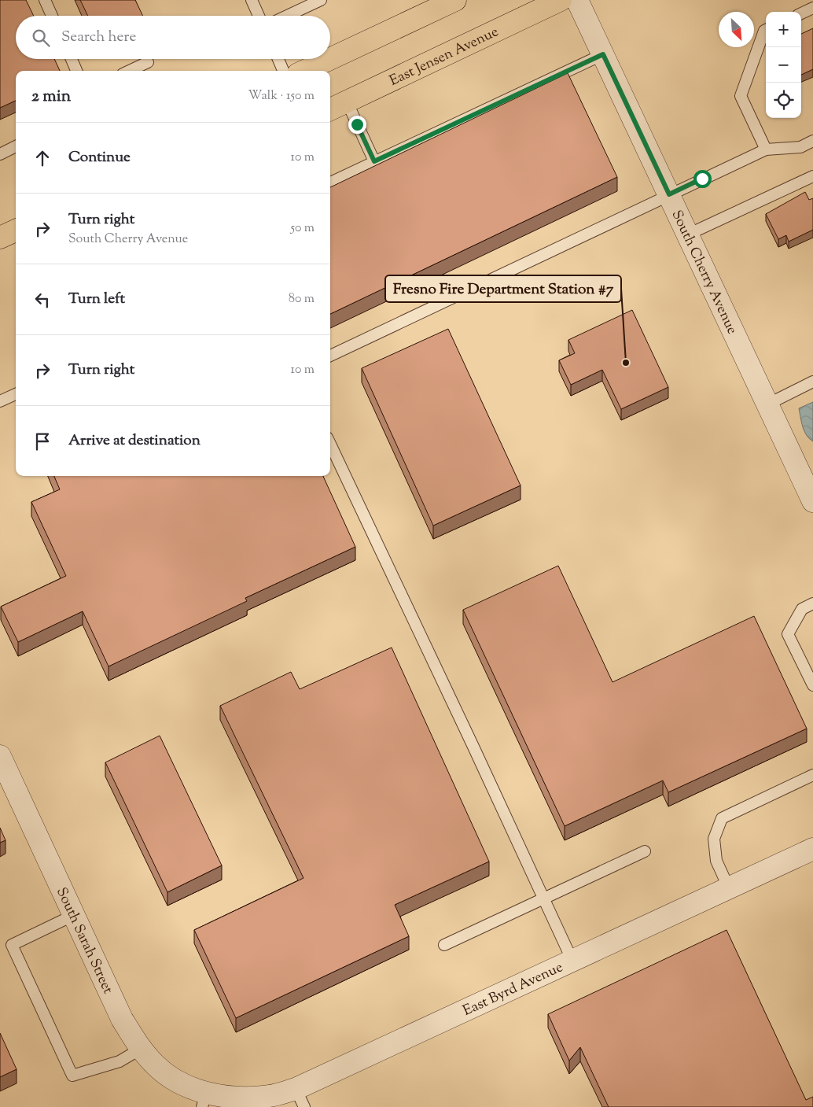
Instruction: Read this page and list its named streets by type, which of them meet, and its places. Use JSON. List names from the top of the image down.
{
  "streets": {
    "main road": ["East Jensen Avenue"],
    "street": ["South Cherry Avenue", "South Sarah Street", "East Byrd Avenue"]
  },
  "crossings": [
    ["South Sarah Street", "East Byrd Avenue"]
  ],
  "places": ["Fresno Fire Department Station #7"],
  "north": "bottom right",
  "page": {
    "map_buttons": ["+", "−"],
    "search": "Search here",
    "heading": ["2 min", "Walk · 150 m"],
    "list": [
      ["Continue", "10 m"],
      ["Turn right", "South Cherry Avenue", "50 m"],
      ["Turn left", "80 m"],
      ["Turn right", "10 m"],
      "Arrive at destination"
    ]
  }
}
